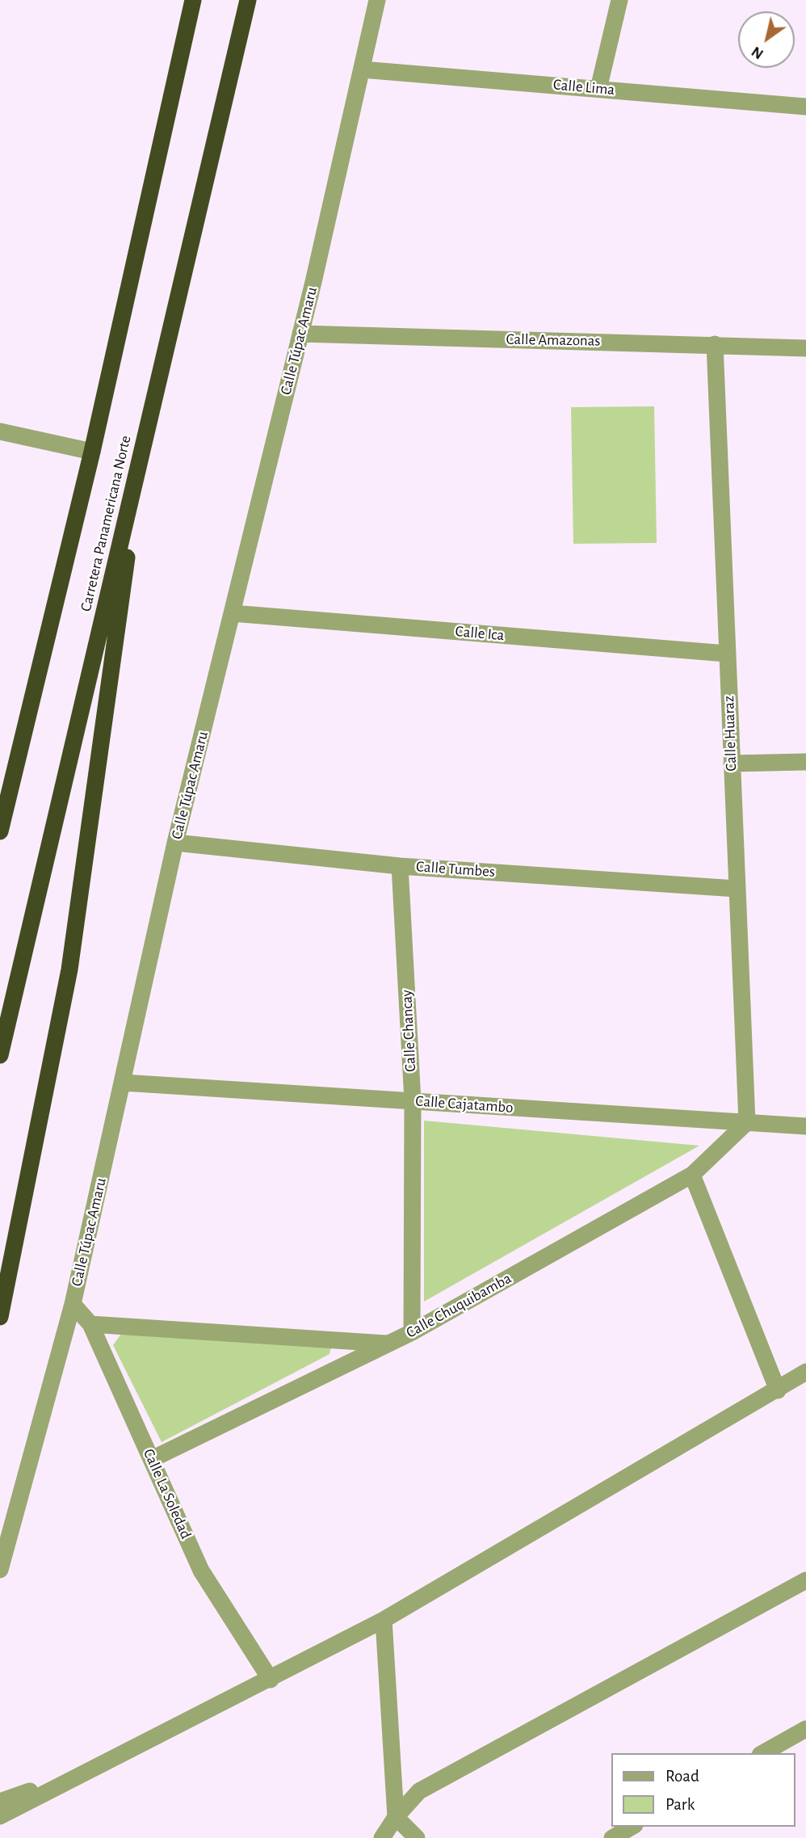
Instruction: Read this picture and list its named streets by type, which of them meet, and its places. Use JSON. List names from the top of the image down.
{
  "streets": {
    "highway": ["Carretera Panamericana Norte"],
    "street": [
      "Calle Lima",
      "Calle Amazonas",
      "Calle Túpac Amaru",
      "Calle Ica",
      "Calle Huaraz",
      "Calle Tumbes",
      "Calle Chancay",
      "Calle Cajatambo",
      "Calle Chuquibamba",
      "Calle La Soledad"
    ]
  },
  "crossings": [
    ["Calle Lima", "Calle Túpac Amaru"],
    ["Calle Amazonas", "Calle Túpac Amaru"],
    ["Calle Amazonas", "Calle Huaraz"],
    ["Calle Túpac Amaru", "Calle Ica"],
    ["Calle Túpac Amaru", "Calle Tumbes"],
    ["Calle Túpac Amaru", "Calle Cajatambo"],
    ["Calle Túpac Amaru", "Calle La Soledad"],
    ["Calle Ica", "Calle Huaraz"],
    ["Calle Huaraz", "Calle Tumbes"],
    ["Calle Huaraz", "Calle Cajatambo"],
    ["Calle Huaraz", "Calle Chuquibamba"],
    ["Calle Tumbes", "Calle Chancay"],
    ["Calle Chancay", "Calle Cajatambo"],
    ["Calle Chancay", "Calle Chuquibamba"],
    ["Calle Cajatambo", "Calle Chuquibamba"],
    ["Calle Chuquibamba", "Calle La Soledad"]
  ],
  "legend": ["Road", "Park"],
  "north": "bottom left"
}
